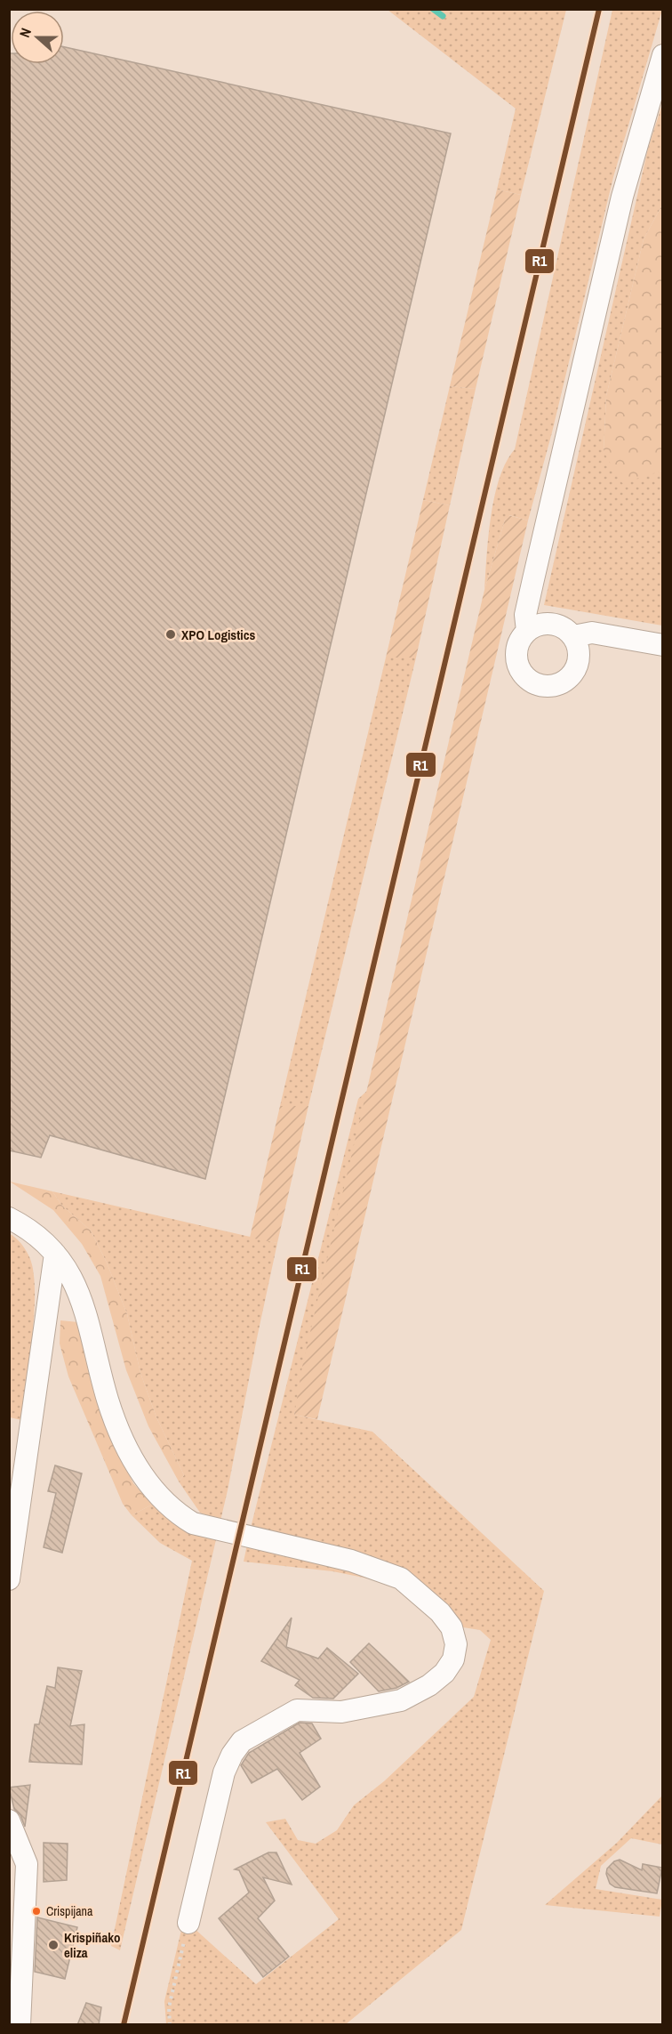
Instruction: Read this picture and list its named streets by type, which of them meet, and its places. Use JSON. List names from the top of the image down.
{
  "places": ["XPO Logistics", "Crispijana", "Krispiñako eliza"],
  "lines": ["transit line R1"],
  "north": "left"
}
